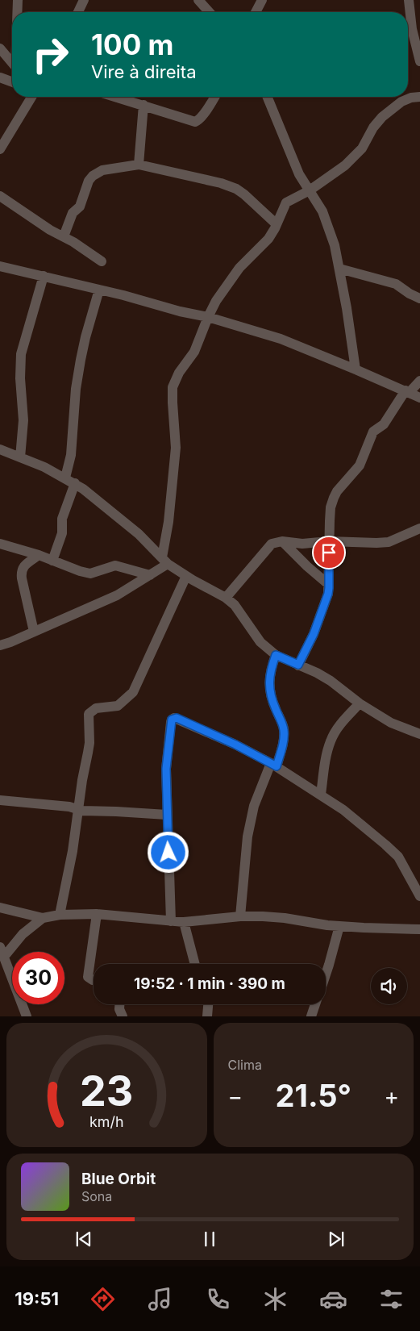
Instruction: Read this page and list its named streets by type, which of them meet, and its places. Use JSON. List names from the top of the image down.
{
  "page": {
    "turn": ["100 m", "Vire à direita"],
    "limit": "30",
    "trip": "19:52 · 1 min · 390 m",
    "tile": "Clima",
    "heat": ["−", "21.5°", "+"],
    "song": ["Blue Orbit", "Sona"],
    "tabs": "19:51",
    "gauge": ["23", "km/h"]
  }
}
